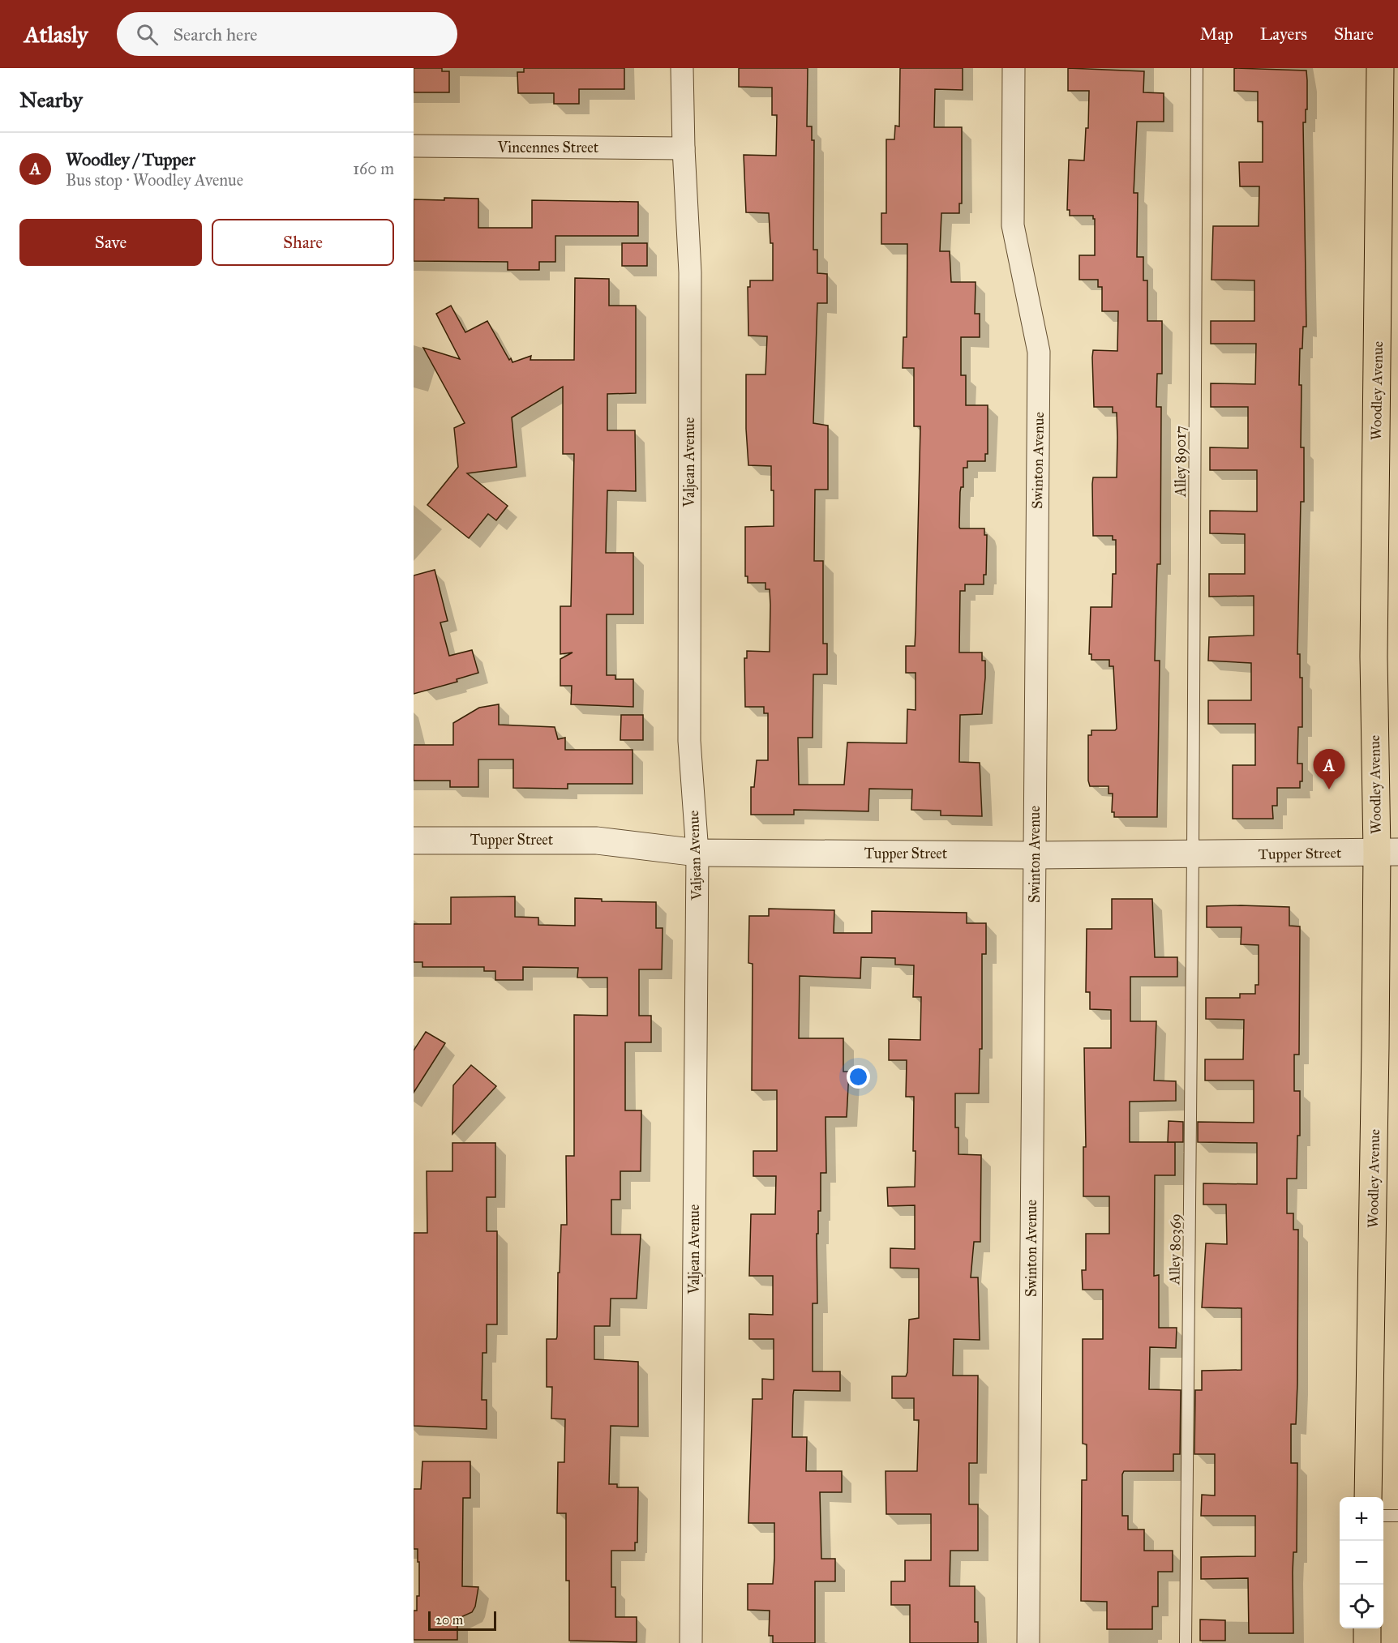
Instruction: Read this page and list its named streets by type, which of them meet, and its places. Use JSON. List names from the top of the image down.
{
  "streets": {
    "main road": ["Woodley Avenue"],
    "street": [
      "Vincennes Street",
      "Swinton Avenue",
      "Valjean Avenue",
      "Tupper Street"
    ],
    "lane": ["Alley 89017", "Alley 80369"]
  },
  "crossings": [
    ["Vincennes Street", "Valjean Avenue"],
    ["Woodley Avenue", "Tupper Street"],
    ["Swinton Avenue", "Tupper Street"],
    ["Alley 89017", "Tupper Street"],
    ["Alley 89017", "Alley 80369"],
    ["Valjean Avenue", "Tupper Street"],
    ["Tupper Street", "Alley 80369"]
  ],
  "scale_bar": "20 m",
  "page": {
    "header": "Atlasly",
    "search": "Search here",
    "nav": ["Map", "Layers", "Share"],
    "heading": "Nearby",
    "list": [
      {
        "mark": "A",
        "name": "Woodley / Tupper",
        "note": "Bus stop · Woodley Avenue",
        "value": "160 m"
      }
    ],
    "buttons": ["Save", "Share"],
    "pins": "A",
    "map_buttons": ["+", "−"],
    "scale": "20 m"
  }
}
